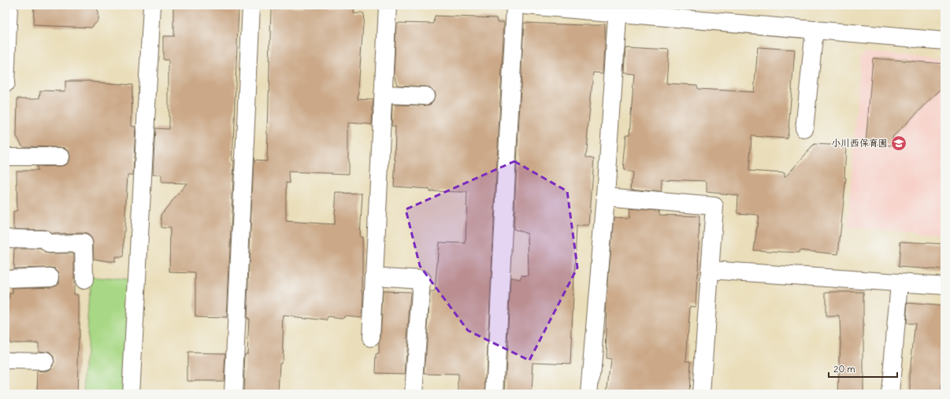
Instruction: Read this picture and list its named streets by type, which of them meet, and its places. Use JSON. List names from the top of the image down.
{
  "places": {
    "school or university": ["小川西保育園"]
  },
  "scale_bar": "20 m"
}
